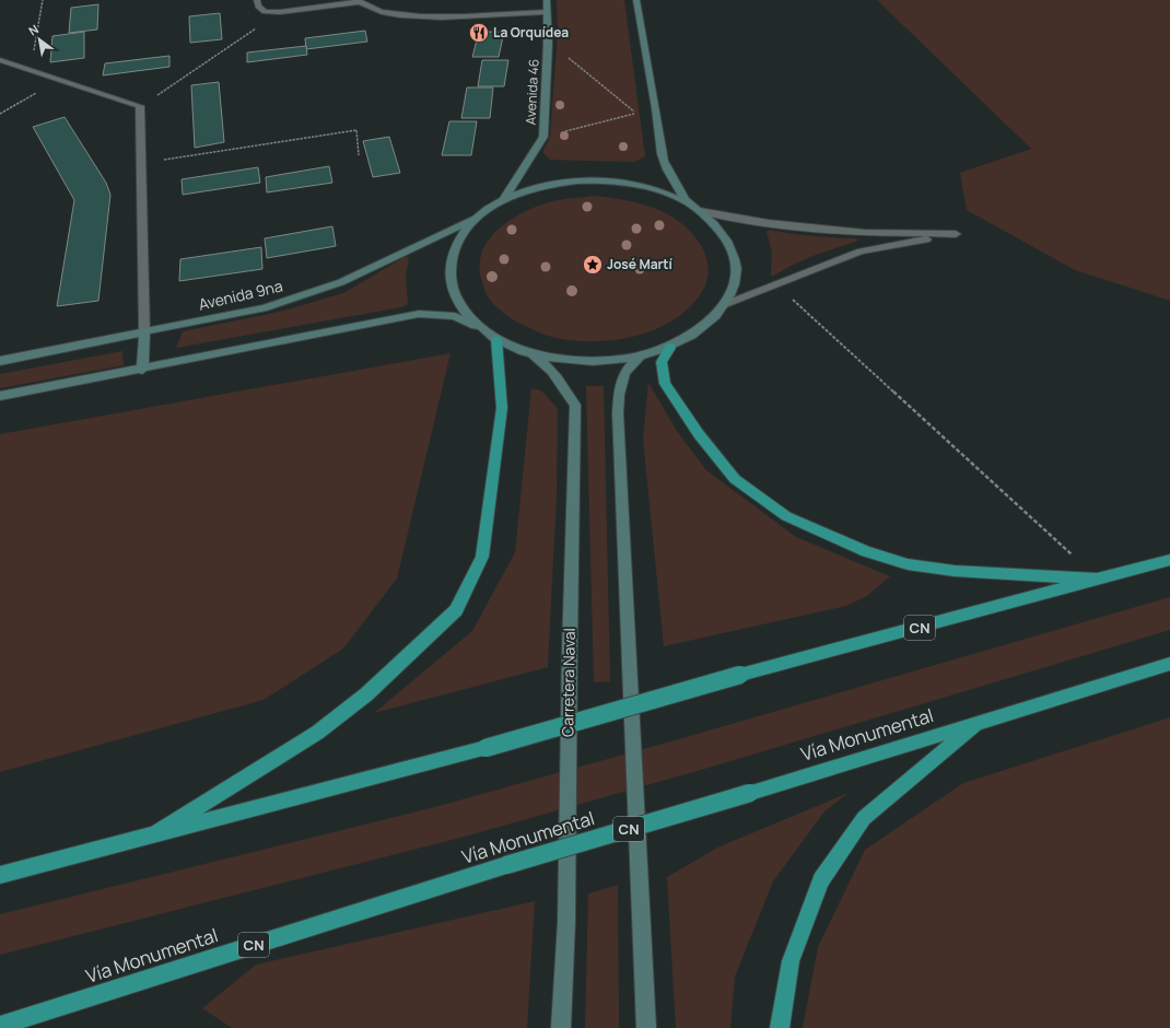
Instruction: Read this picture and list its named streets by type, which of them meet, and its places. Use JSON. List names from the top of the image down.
{
  "streets": {
    "highway": ["CN", "Vía Monumental"],
    "main road": ["Avenida 46", "Avenida 9na", "Carretera Naval"]
  },
  "places": {
    "restaurant": ["La Orquídea"],
    "place": ["José Martí"]
  },
  "north": "top left"
}
